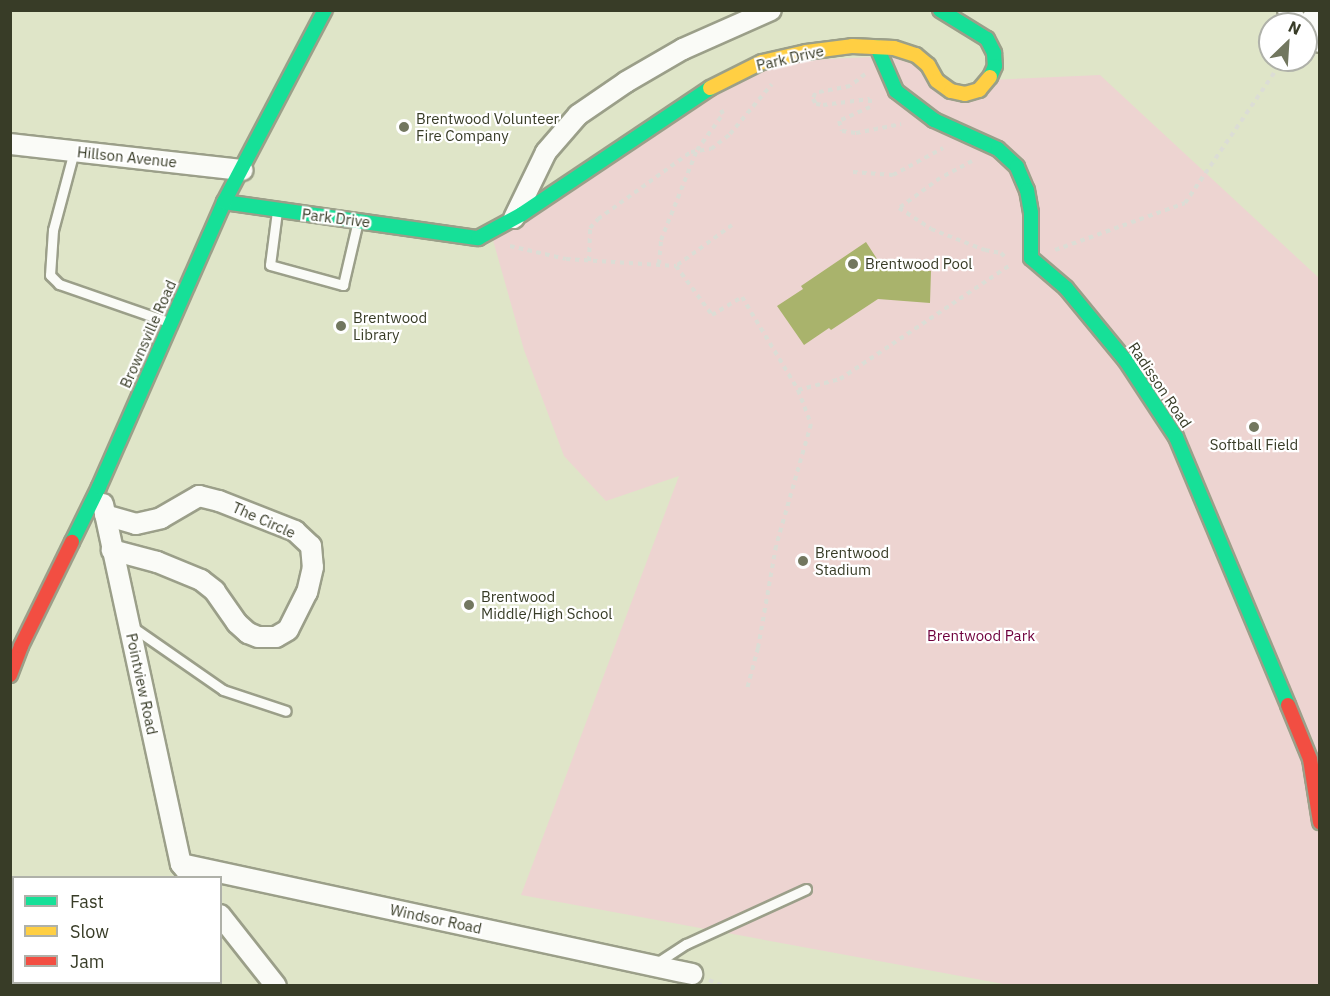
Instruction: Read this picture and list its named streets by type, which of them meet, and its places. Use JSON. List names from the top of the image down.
{
  "streets": {
    "street": [
      "Park Drive",
      "Hillson Avenue",
      "Brownsville Road",
      "Radisson Road",
      "The Circle",
      "Pointview Road",
      "Windsor Road"
    ]
  },
  "crossings": [
    ["Park Drive", "Brownsville Road"],
    ["Hillson Avenue", "Brownsville Road"],
    ["Brownsville Road", "Pointview Road"],
    ["The Circle", "Pointview Road"],
    ["Pointview Road", "Windsor Road"]
  ],
  "parks": ["Brentwood Park"],
  "places": [
    "Brentwood Volunteer Fire Company",
    "Brentwood Pool",
    "Brentwood Library",
    "Softball Field",
    "Brentwood Stadium",
    "Brentwood Middle/High School"
  ],
  "legend": ["Fast", "Slow", "Jam"],
  "north": "top right"
}
